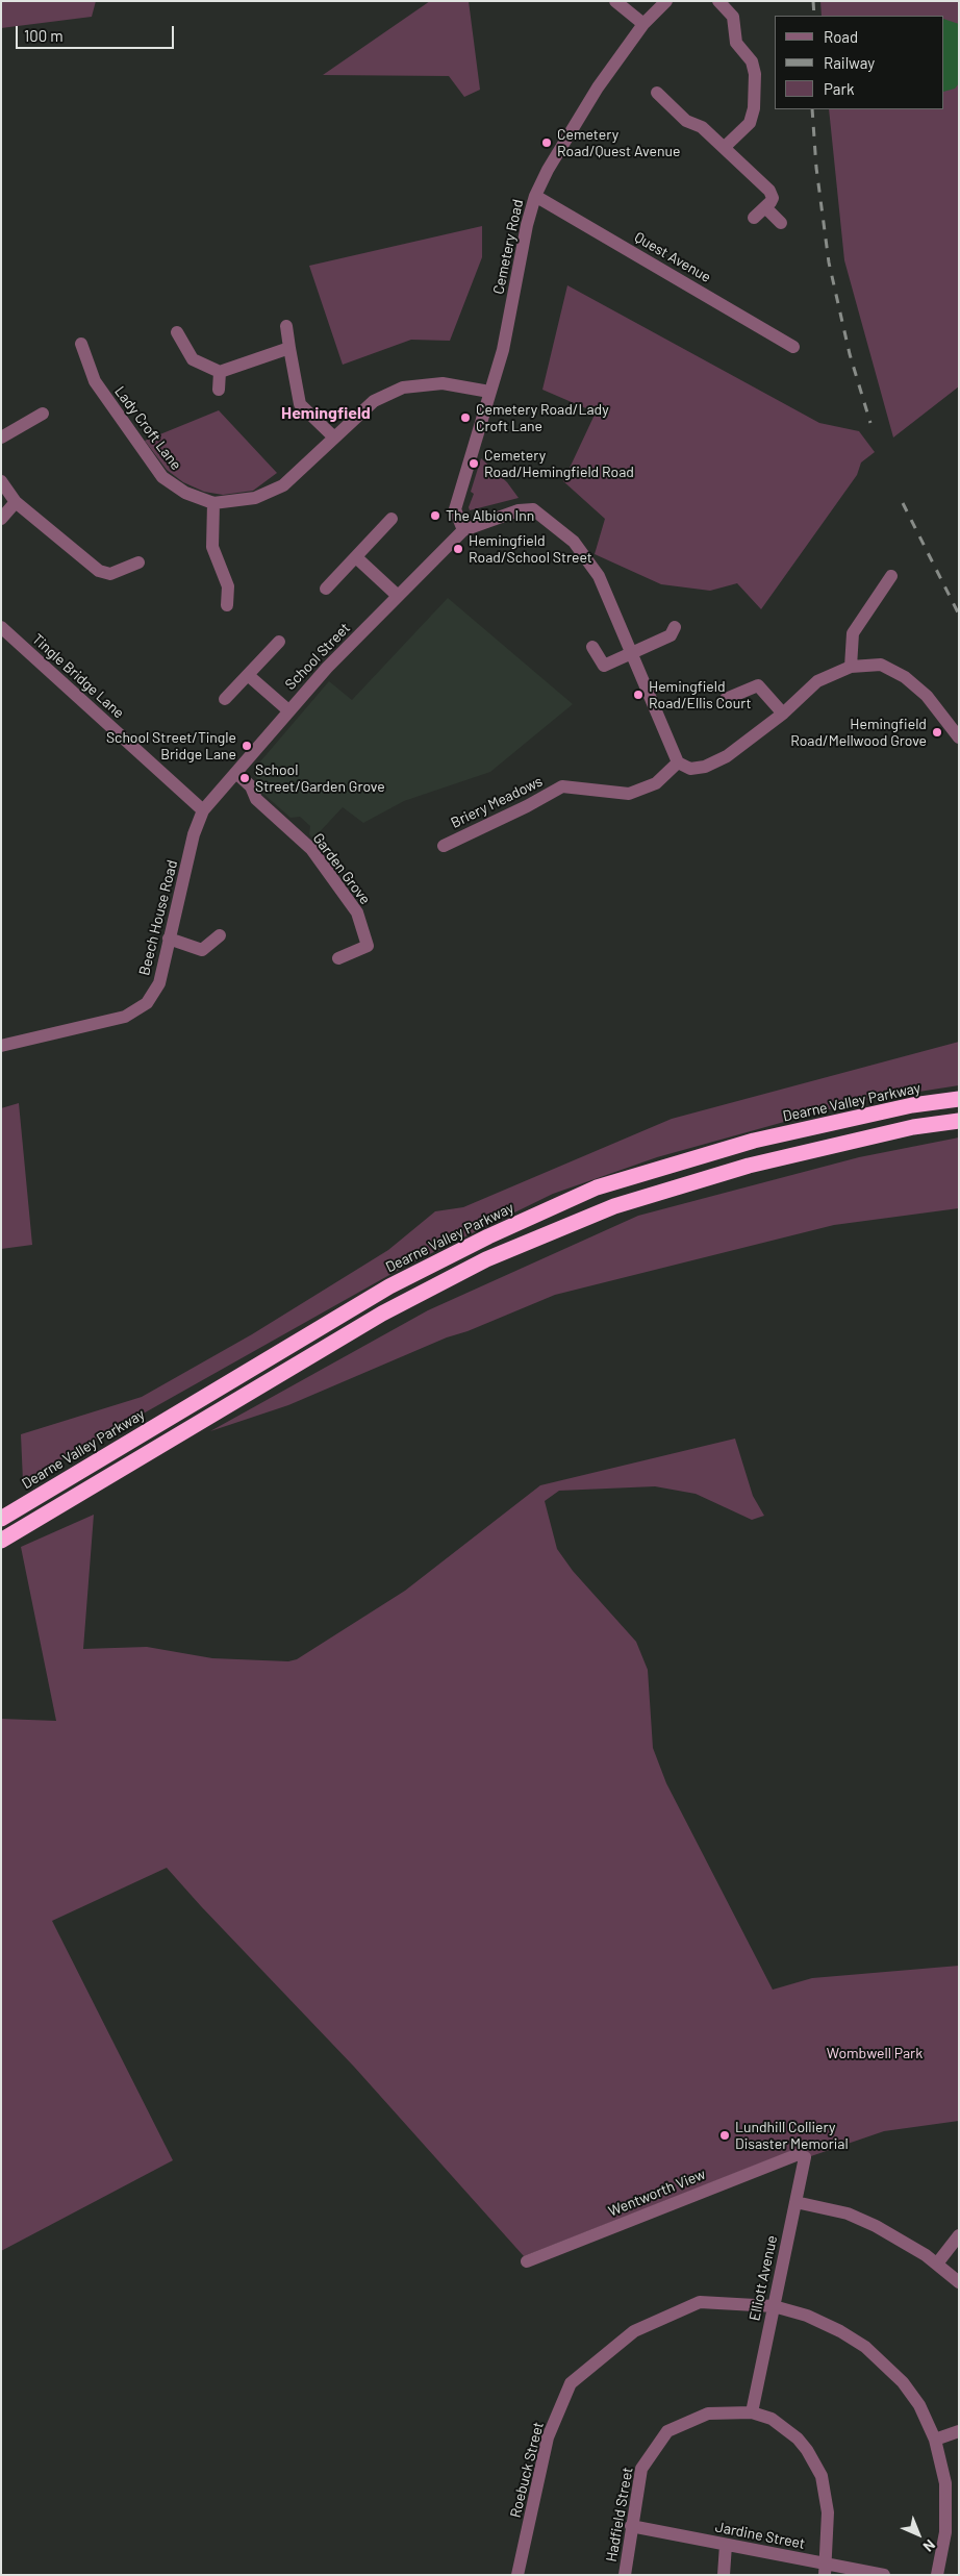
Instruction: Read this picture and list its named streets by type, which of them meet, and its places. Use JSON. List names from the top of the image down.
{
  "streets": {
    "highway": ["Dearne Valley Parkway"],
    "street": [
      "Cemetery Road",
      "Quest Avenue",
      "Lady Croft Lane",
      "School Street",
      "Tingle Bridge Lane",
      "Briery Meadows",
      "Garden Grove",
      "Beech House Road",
      "Wentworth View",
      "Elliott Avenue",
      "Roebuck Street",
      "Hadfield Street",
      "Jardine Street"
    ]
  },
  "crossings": [
    ["Cemetery Road", "Quest Avenue"],
    ["Cemetery Road", "Lady Croft Lane"],
    ["Cemetery Road", "School Street"],
    ["School Street", "Tingle Bridge Lane"],
    ["School Street", "Garden Grove"],
    ["School Street", "Beech House Road"],
    ["Tingle Bridge Lane", "Beech House Road"],
    ["Wentworth View", "Elliott Avenue"],
    ["Elliott Avenue", "Roebuck Street"],
    ["Elliott Avenue", "Hadfield Street"],
    ["Hadfield Street", "Jardine Street"]
  ],
  "districts": ["Hemingfield"],
  "parks": ["Wombwell Park"],
  "places": [
    "Cemetery Road/Quest Avenue",
    "Cemetery Road/Lady Croft Lane",
    "Cemetery Road/Hemingfield Road",
    "The Albion Inn",
    "Hemingfield Road/School Street",
    "Hemingfield Road/Ellis Court",
    "Hemingfield Road/Mellwood Grove",
    "School Street/Tingle Bridge Lane",
    "School Street/Garden Grove",
    "Lundhill Colliery Disaster Memorial"
  ],
  "legend": ["Road", "Railway", "Park"],
  "scale_bar": "100 m",
  "north": "bottom right"
}
